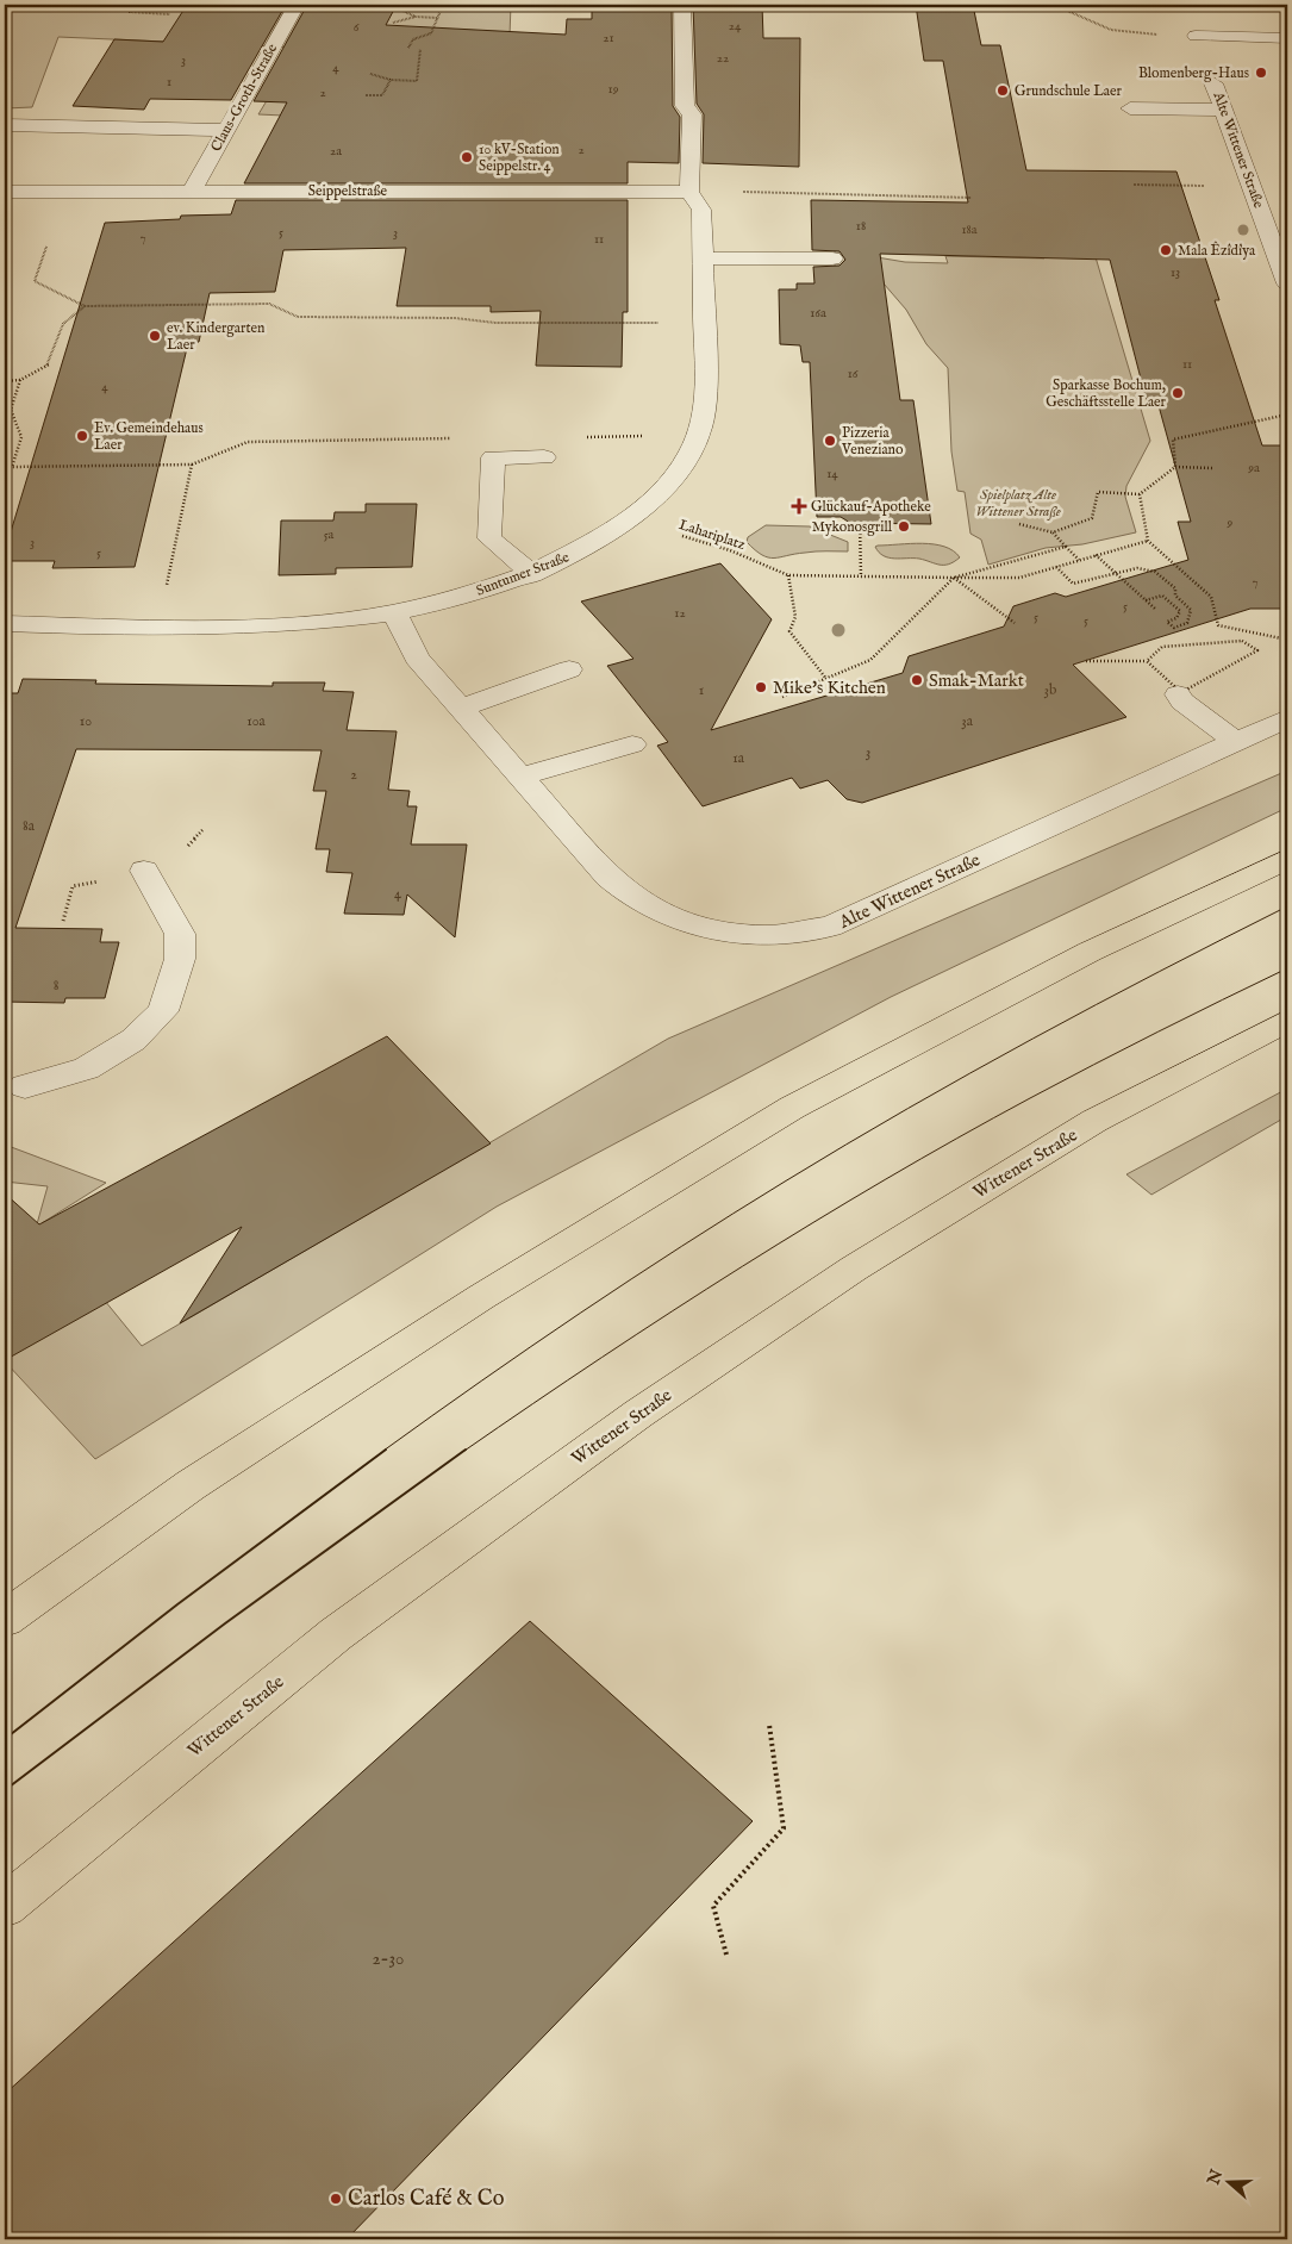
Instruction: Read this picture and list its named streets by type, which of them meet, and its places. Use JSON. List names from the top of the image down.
{
  "streets": {
    "main road": ["Wittener Straße"],
    "street": [
      "Claus-Groth-Straße",
      "Alte Wittener Straße",
      "Seippelstraße",
      "Suntumer Straße"
    ],
    "path": ["Lahariplatz"]
  },
  "crossings": [
    ["Claus-Groth-Straße", "Seippelstraße"],
    ["Alte Wittener Straße", "Suntumer Straße"],
    ["Seippelstraße", "Suntumer Straße"],
    ["Lahariplatz", "Suntumer Straße"]
  ],
  "parks": ["Spielplatz Alte Wittener Straße"],
  "places": {
    "other": [
      "Blomenberg-Haus",
      "Grundschule Laer",
      "10 kV-Station Seippelstr. 4",
      "Mala Êzîdîya",
      "ev. Kindergarten Laer",
      "Sparkasse Bochum, Geschäftsstelle Laer",
      "Ev. Gemeindehaus Laer",
      "Pizzeria Veneziano",
      "Mykonosgrill",
      "Smak-Markt",
      "Mike's Kitchen",
      "Carlos Café & Co"
    ],
    "health": ["Glückauf-Apotheke"]
  },
  "house_numbers": [
    "24",
    "6",
    "21",
    "22",
    "3",
    "4",
    "1",
    "19",
    "2",
    "2",
    "2a",
    "18",
    "18a",
    "5",
    "3",
    "7",
    "11",
    "13",
    "16a",
    "11",
    "16",
    "4",
    "9a",
    "14",
    "9",
    "5a",
    "3",
    "5",
    "7",
    "5",
    "12",
    "5",
    "5",
    "1",
    "3b",
    "10",
    "10a",
    "3a",
    "3",
    "1a",
    "2",
    "8a",
    "4",
    "8",
    "2-30"
  ],
  "north": "left"
}
